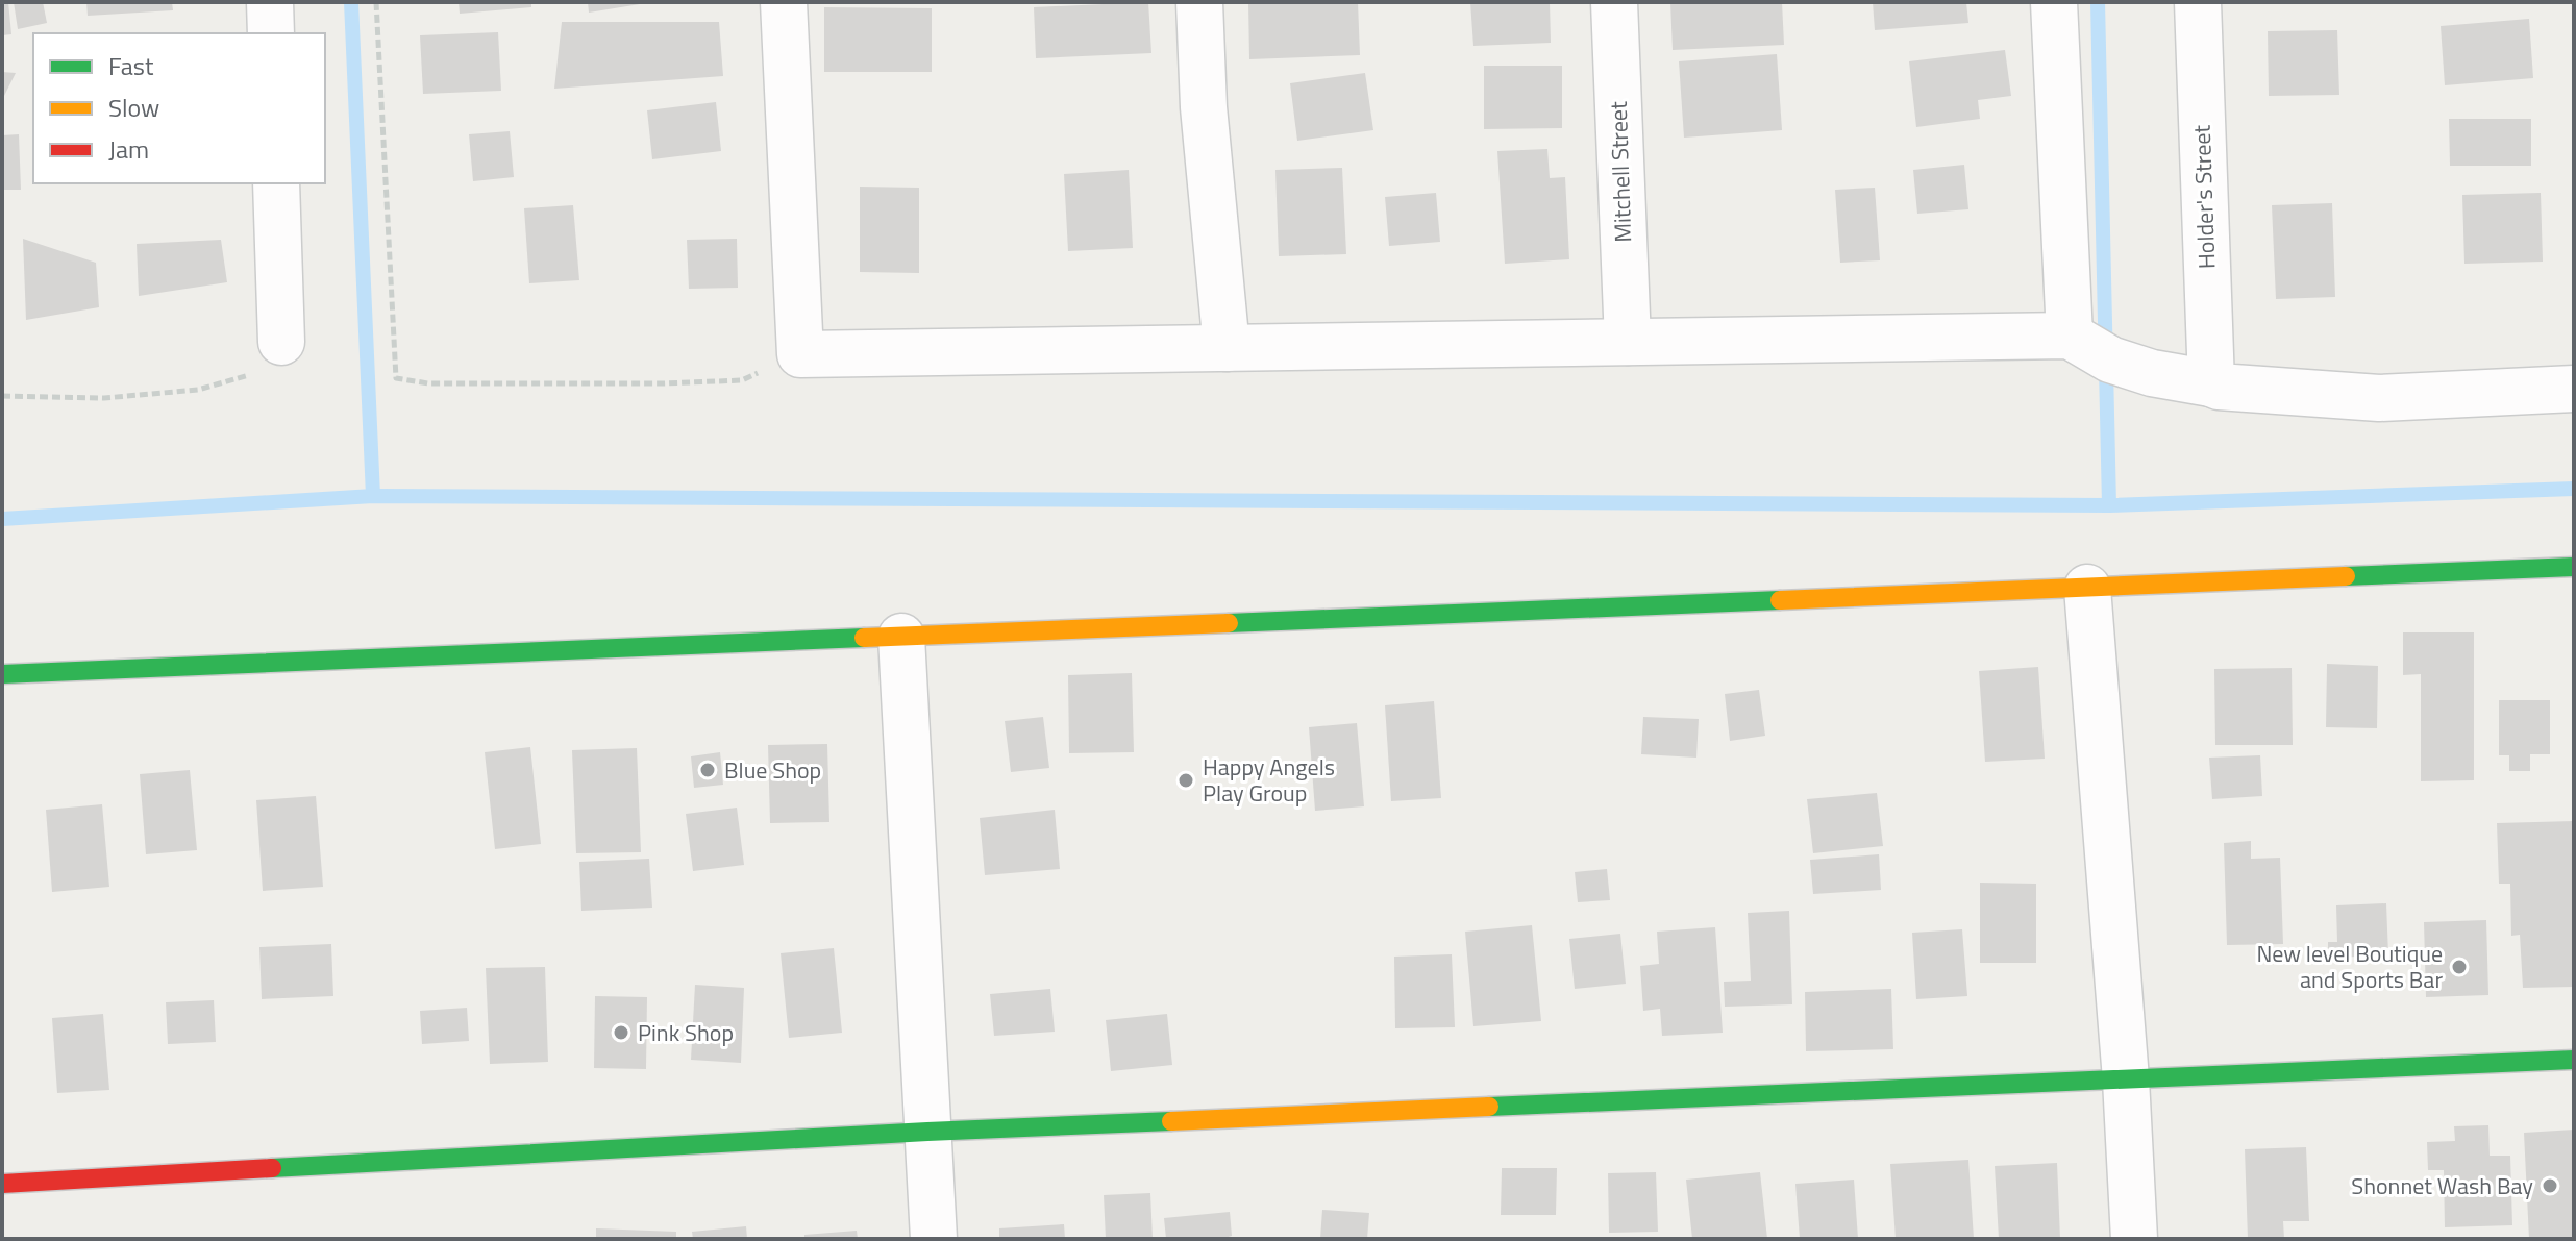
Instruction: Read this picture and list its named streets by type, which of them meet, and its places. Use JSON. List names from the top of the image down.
{
  "streets": {
    "street": ["Mitchell Street", "Holder's Street"]
  },
  "places": [
    "Blue Shop",
    "Happy Angels Play Group",
    "New level Boutique and Sports Bar",
    "Pink Shop",
    "Shonnet Wash Bay"
  ],
  "legend": ["Fast", "Slow", "Jam"]
}
